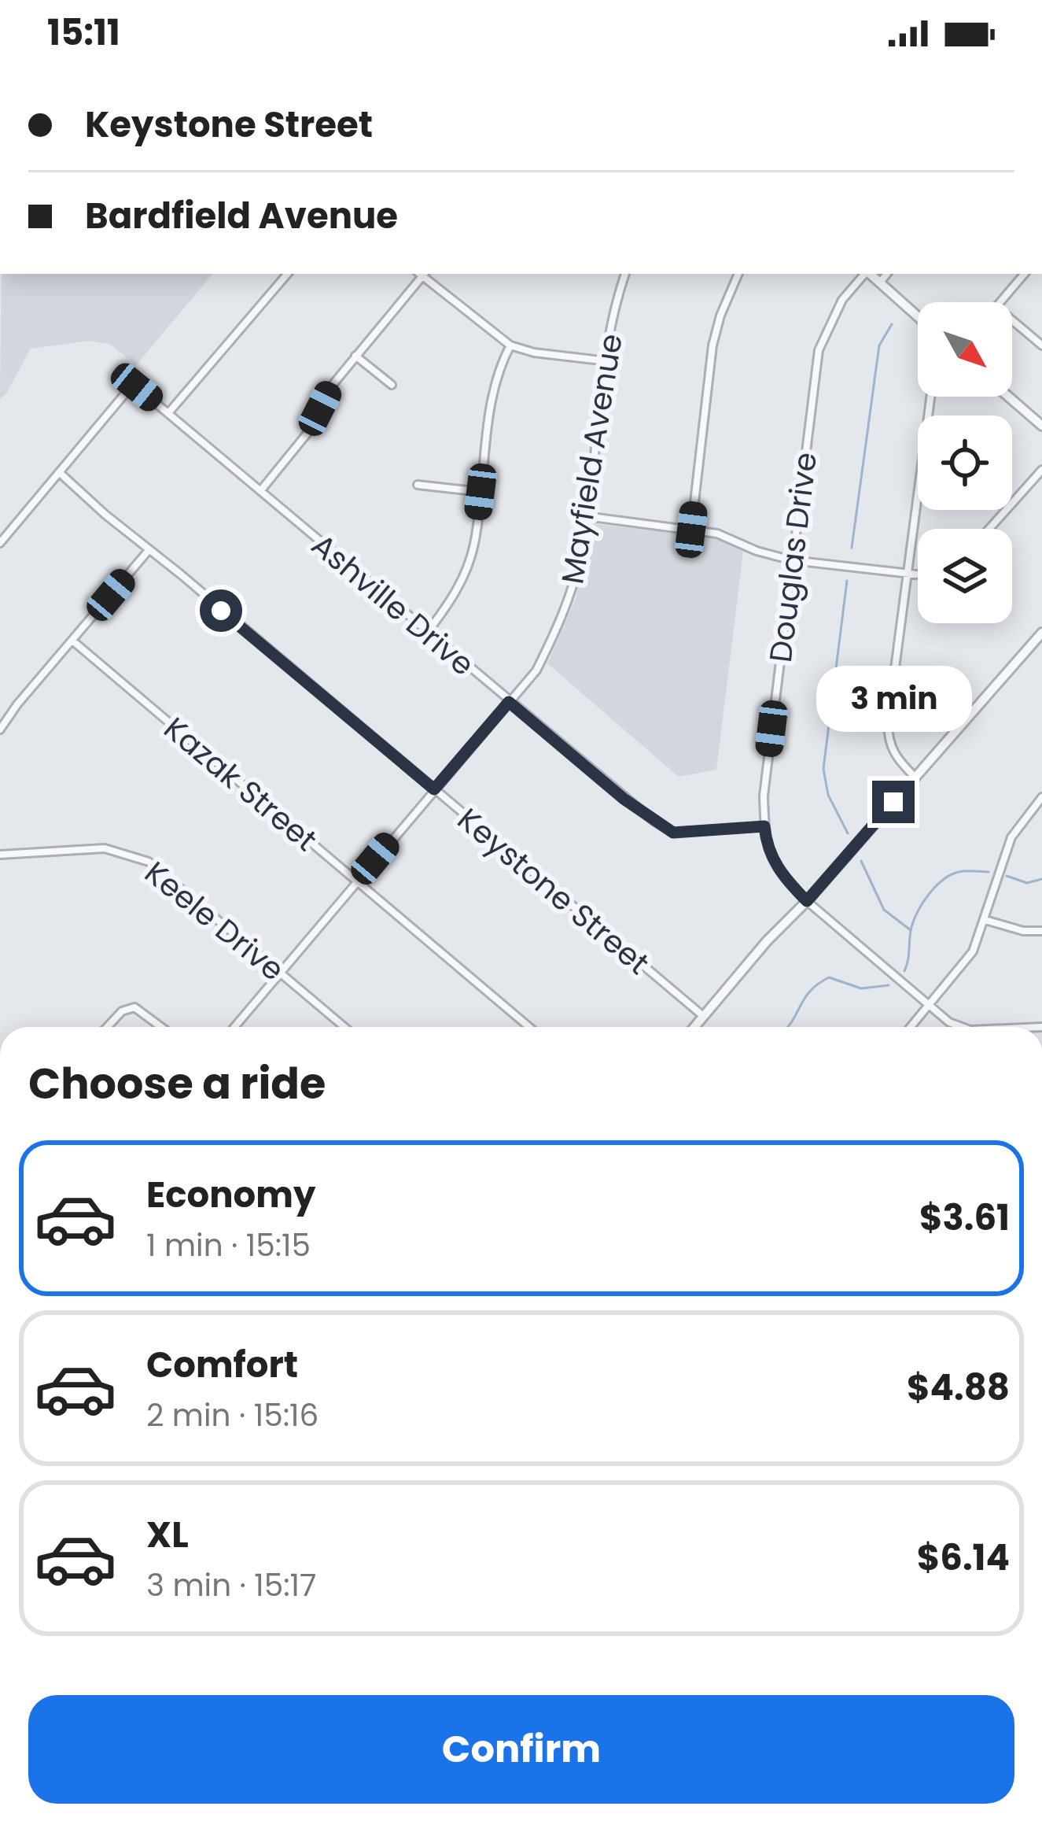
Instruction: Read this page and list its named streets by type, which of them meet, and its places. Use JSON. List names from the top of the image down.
{
  "streets": {
    "street": [
      "Mayfield Avenue",
      "Douglas Drive",
      "Ashville Drive",
      "Kazak Street",
      "Keystone Street",
      "Keele Drive"
    ]
  },
  "crossings": [
    ["Mayfield Avenue", "Ashville Drive"],
    ["Mayfield Avenue", "Kazak Street"],
    ["Mayfield Avenue", "Keystone Street"],
    ["Mayfield Avenue", "Keele Drive"],
    ["Douglas Drive", "Ashville Drive"],
    ["Ashville Drive", "Keystone Street"]
  ],
  "north": "bottom right",
  "page": {
    "status": "15:11",
    "banner": ["Keystone Street", "Bardfield Avenue"],
    "bubble": "3 min",
    "heading": "Choose a ride",
    "list": [
      {
        "name": "Economy",
        "note": "1 min · 15:15",
        "value": "$3.61"
      },
      {
        "name": "Comfort",
        "note": "2 min · 15:16",
        "value": "$4.88"
      },
      {
        "name": "XL",
        "note": "3 min · 15:17",
        "value": "$6.14"
      }
    ],
    "buttons": "Confirm"
  }
}
